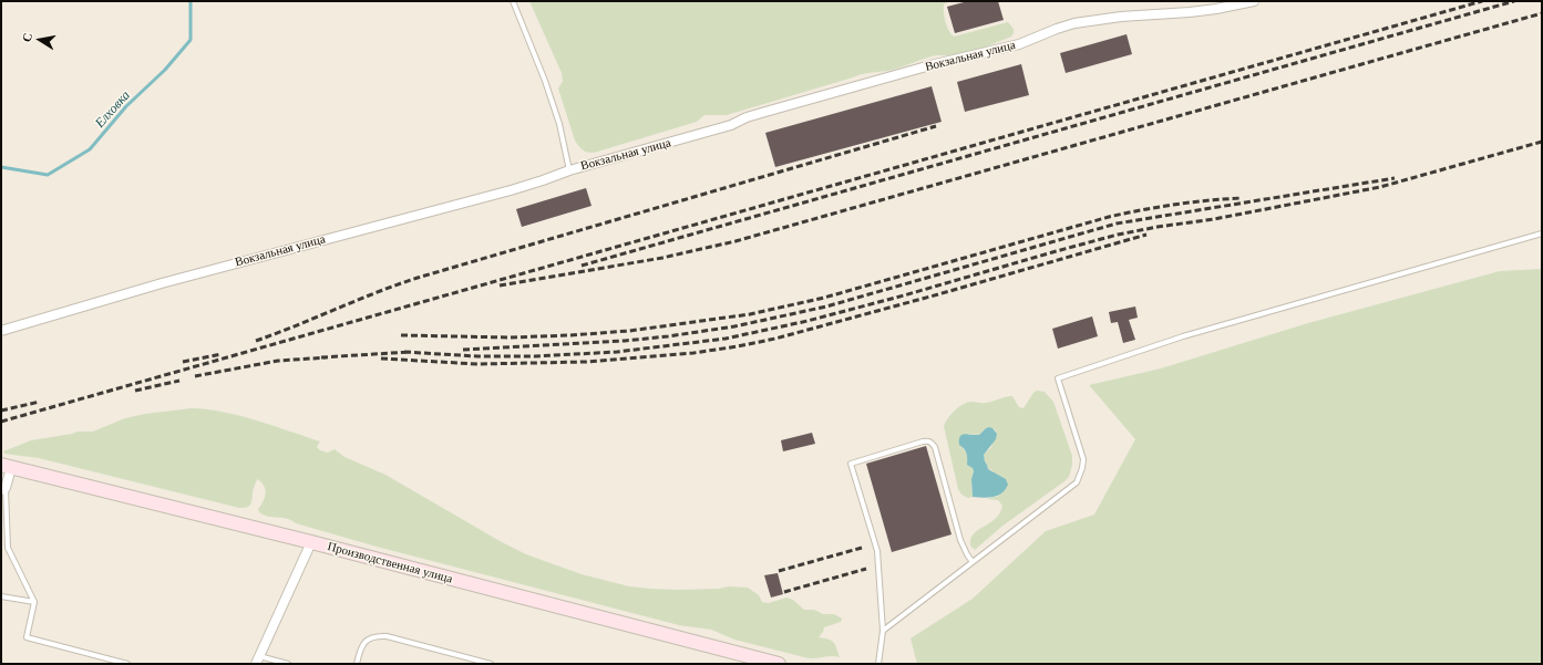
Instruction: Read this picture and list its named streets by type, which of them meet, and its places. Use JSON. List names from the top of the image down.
{
  "streets": {
    "main road": ["Производственная улица"],
    "street": ["Вокзальная улица"]
  },
  "water": ["Елховка"],
  "north": "left"
}
